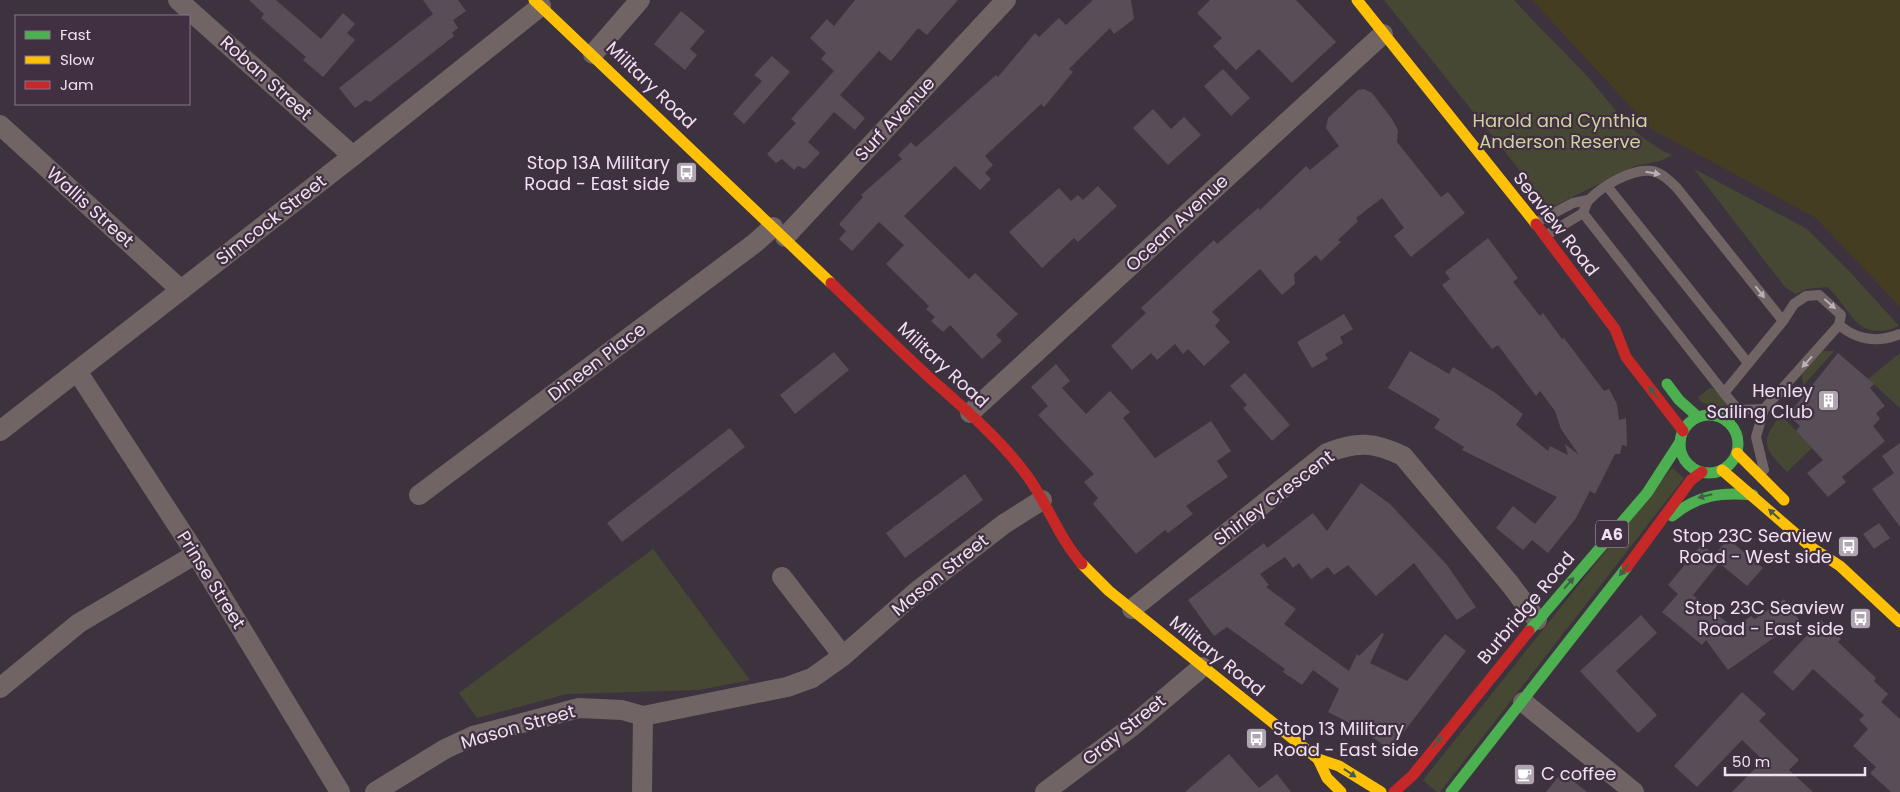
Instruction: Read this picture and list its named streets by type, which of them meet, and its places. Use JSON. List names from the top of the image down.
{
  "streets": {
    "street": [
      "Roban Street",
      "Military Road",
      "Surf Avenue",
      "Wallis Street",
      "Simcock Street",
      "Ocean Avenue",
      "Seaview Road",
      "Dineen Place",
      "Shirley Crescent",
      "A6",
      "Mason Street",
      "Prinse Street",
      "Burbridge Road",
      "Gray Street"
    ]
  },
  "crossings": [
    ["Roban Street", "Simcock Street"],
    ["Military Road", "Surf Avenue"],
    ["Military Road", "Simcock Street"],
    ["Military Road", "Ocean Avenue"],
    ["Military Road", "Dineen Place"],
    ["Military Road", "Shirley Crescent"],
    ["Military Road", "Mason Street"],
    ["Military Road", "Gray Street"],
    ["Surf Avenue", "Dineen Place"],
    ["Wallis Street", "Simcock Street"],
    ["Simcock Street", "Prinse Street"],
    ["Ocean Avenue", "Seaview Road"],
    ["Seaview Road", "A6"],
    ["Seaview Road", "Burbridge Road"],
    ["Shirley Crescent", "Burbridge Road"],
    ["A6", "Burbridge Road"]
  ],
  "parks": ["Harold and Cynthia Anderson Reserve"],
  "places": {
    "bus stop": [
      "Stop 13A Military Road - East side",
      "Stop 23C Seaview Road - West side",
      "Stop 23C Seaview Road - East side",
      "Stop 13 Military Road - East side"
    ],
    "building": ["Henley Sailing Club"],
    "cafe": ["C coffee"]
  },
  "legend": ["Fast", "Slow", "Jam"],
  "scale_bar": "50 m"
}
